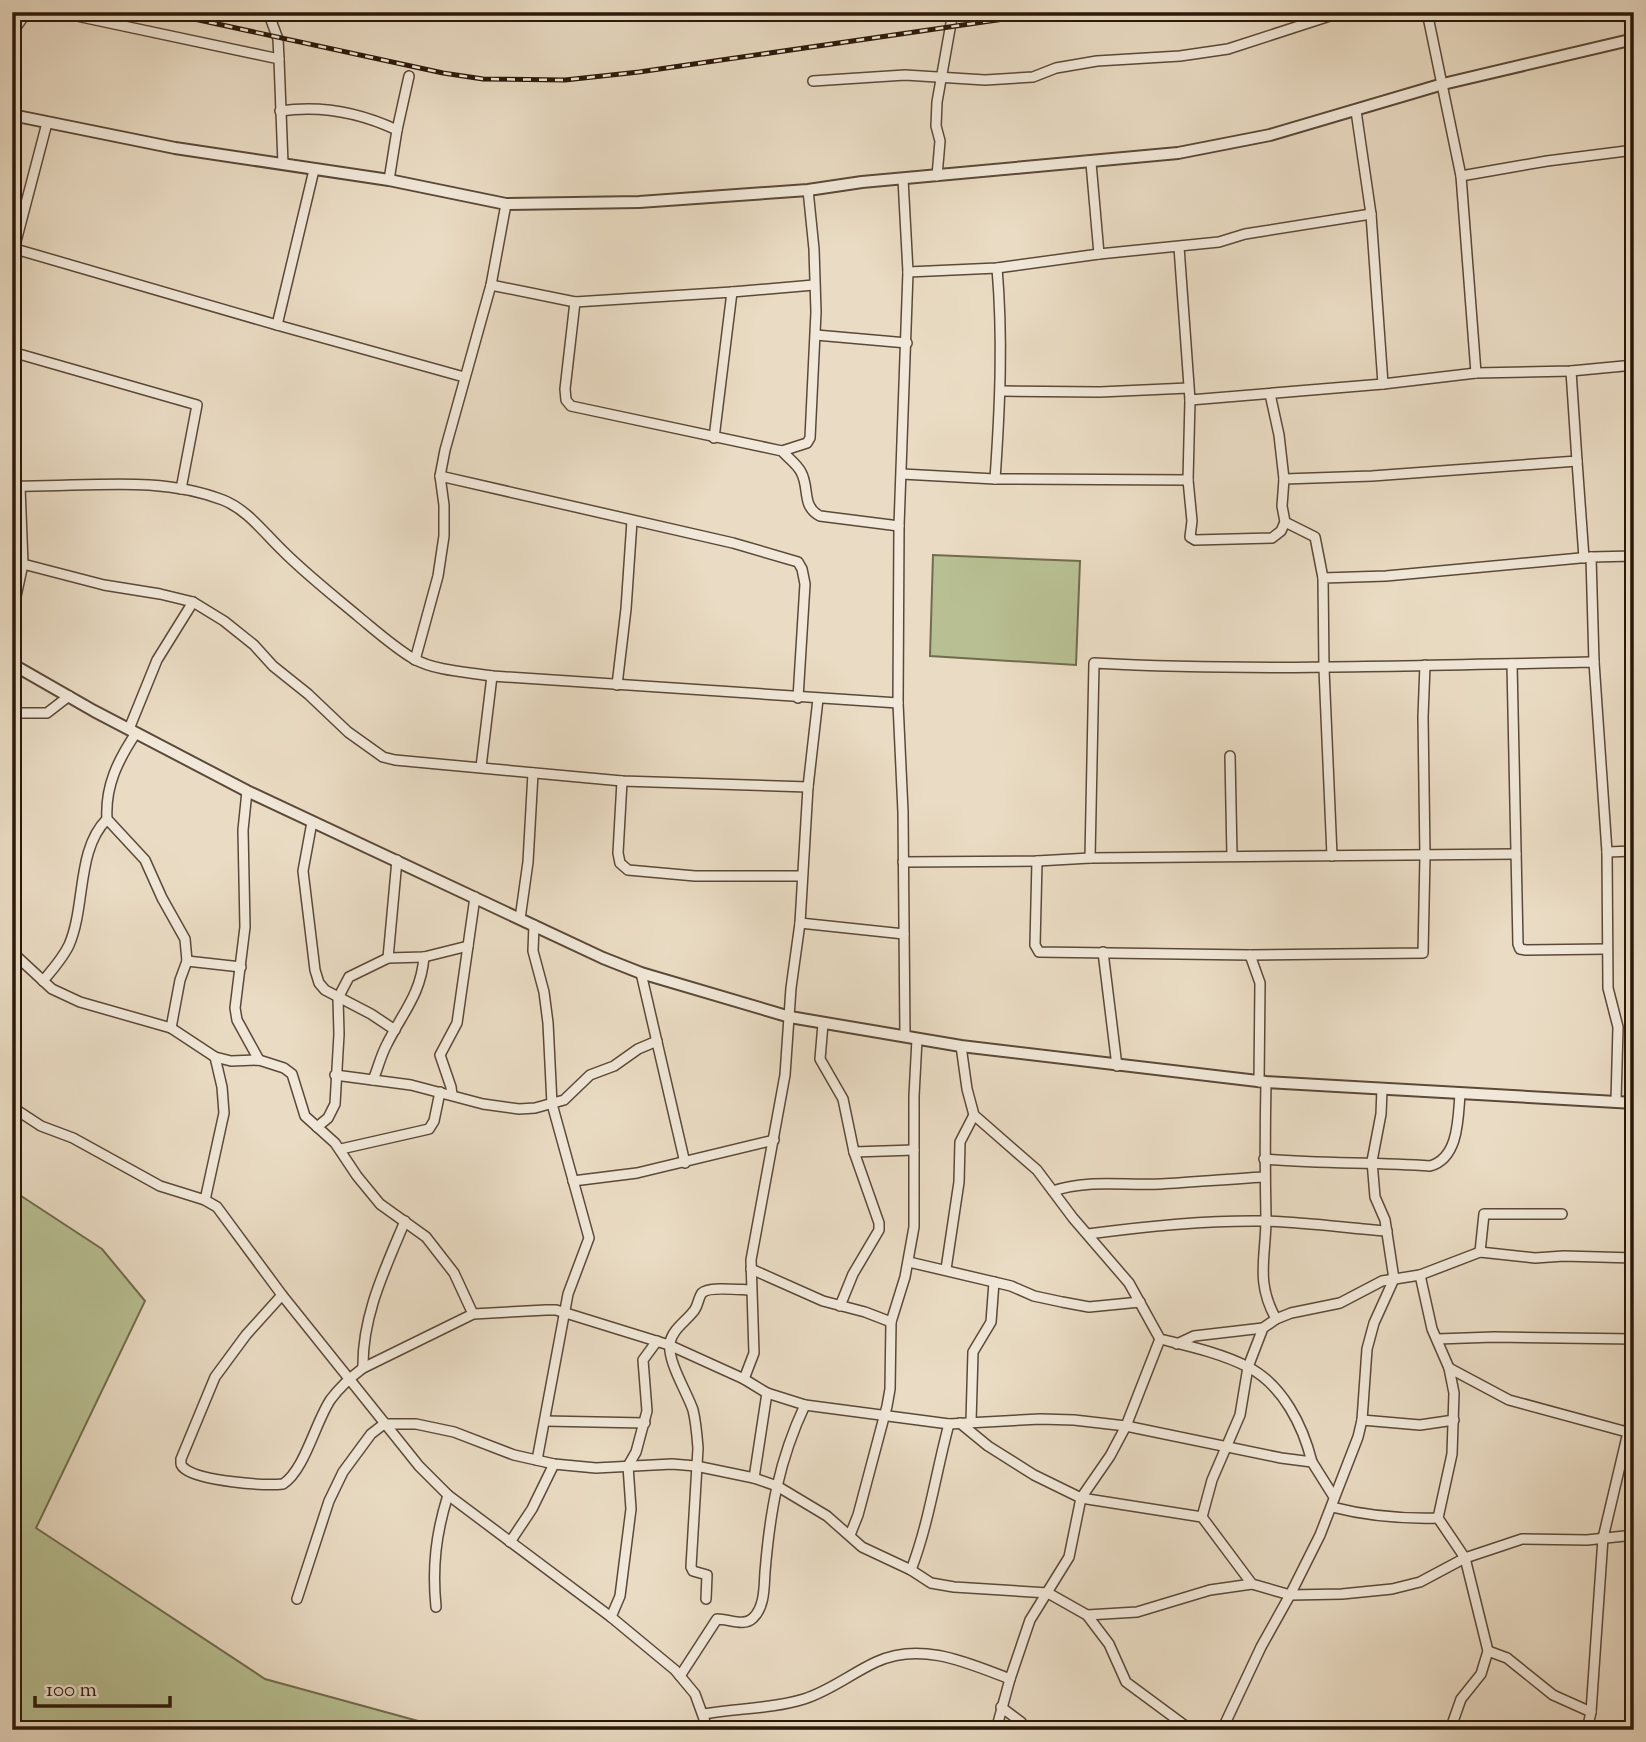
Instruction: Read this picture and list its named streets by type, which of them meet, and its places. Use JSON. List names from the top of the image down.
{
  "scale_bar": "100 m"
}
